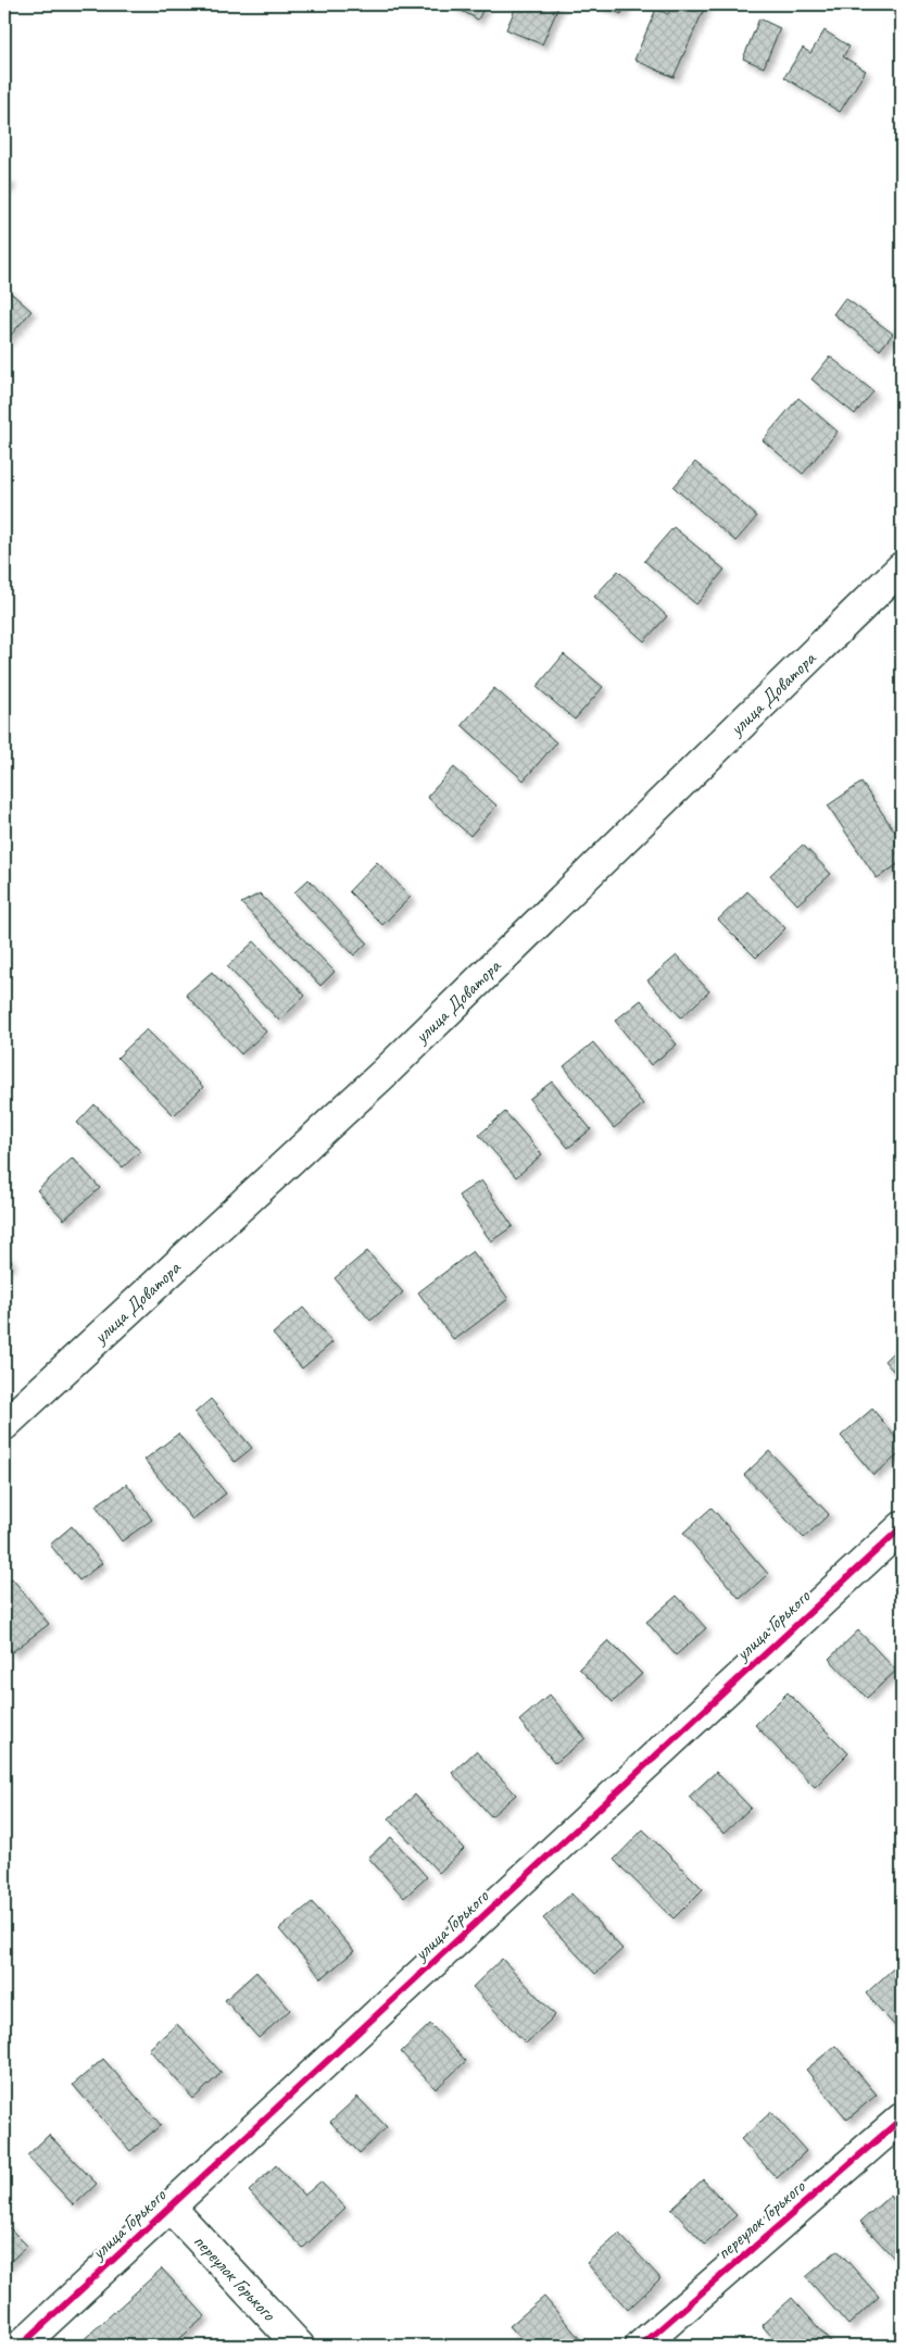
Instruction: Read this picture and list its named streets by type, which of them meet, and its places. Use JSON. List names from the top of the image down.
{
  "streets": {
    "street": ["улица Доватора", "улица Горького", "переулок Горького"]
  },
  "crossings": [
    ["улица Горького", "переулок Горького"]
  ]
}
